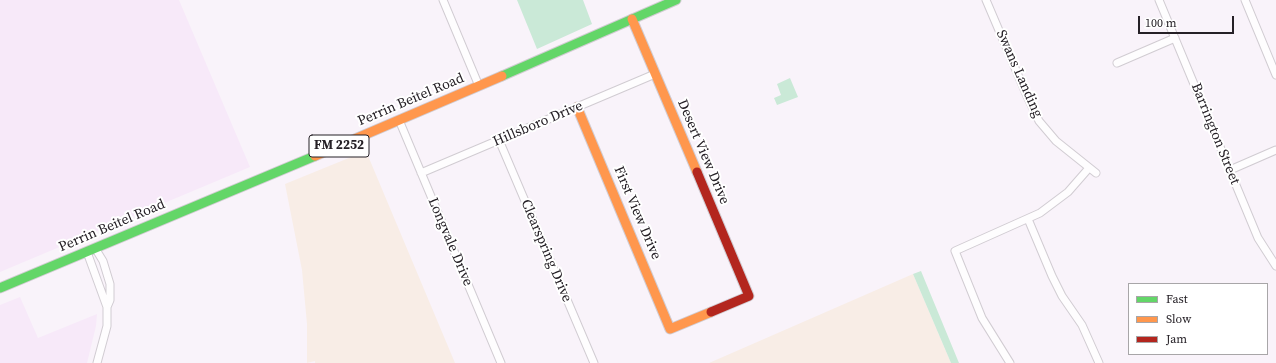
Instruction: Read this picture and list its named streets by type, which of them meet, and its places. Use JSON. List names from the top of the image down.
{
  "streets": {
    "main road": [
      "Perrin Beitel Road",
      "FM 2252",
      "Desert View Drive",
      "First View Drive"
    ],
    "street": [
      "Swans Landing",
      "Hillsboro Drive",
      "Barrington Street",
      "Longvale Drive",
      "Clearspring Drive"
    ]
  },
  "crossings": [
    ["Perrin Beitel Road", "Desert View Drive"],
    ["Perrin Beitel Road", "Longvale Drive"],
    ["Hillsboro Drive", "Desert View Drive"],
    ["Hillsboro Drive", "First View Drive"],
    ["Hillsboro Drive", "Longvale Drive"],
    ["Hillsboro Drive", "Clearspring Drive"],
    ["Desert View Drive", "First View Drive"]
  ],
  "legend": ["Fast", "Slow", "Jam"],
  "scale_bar": "100 m"
}
